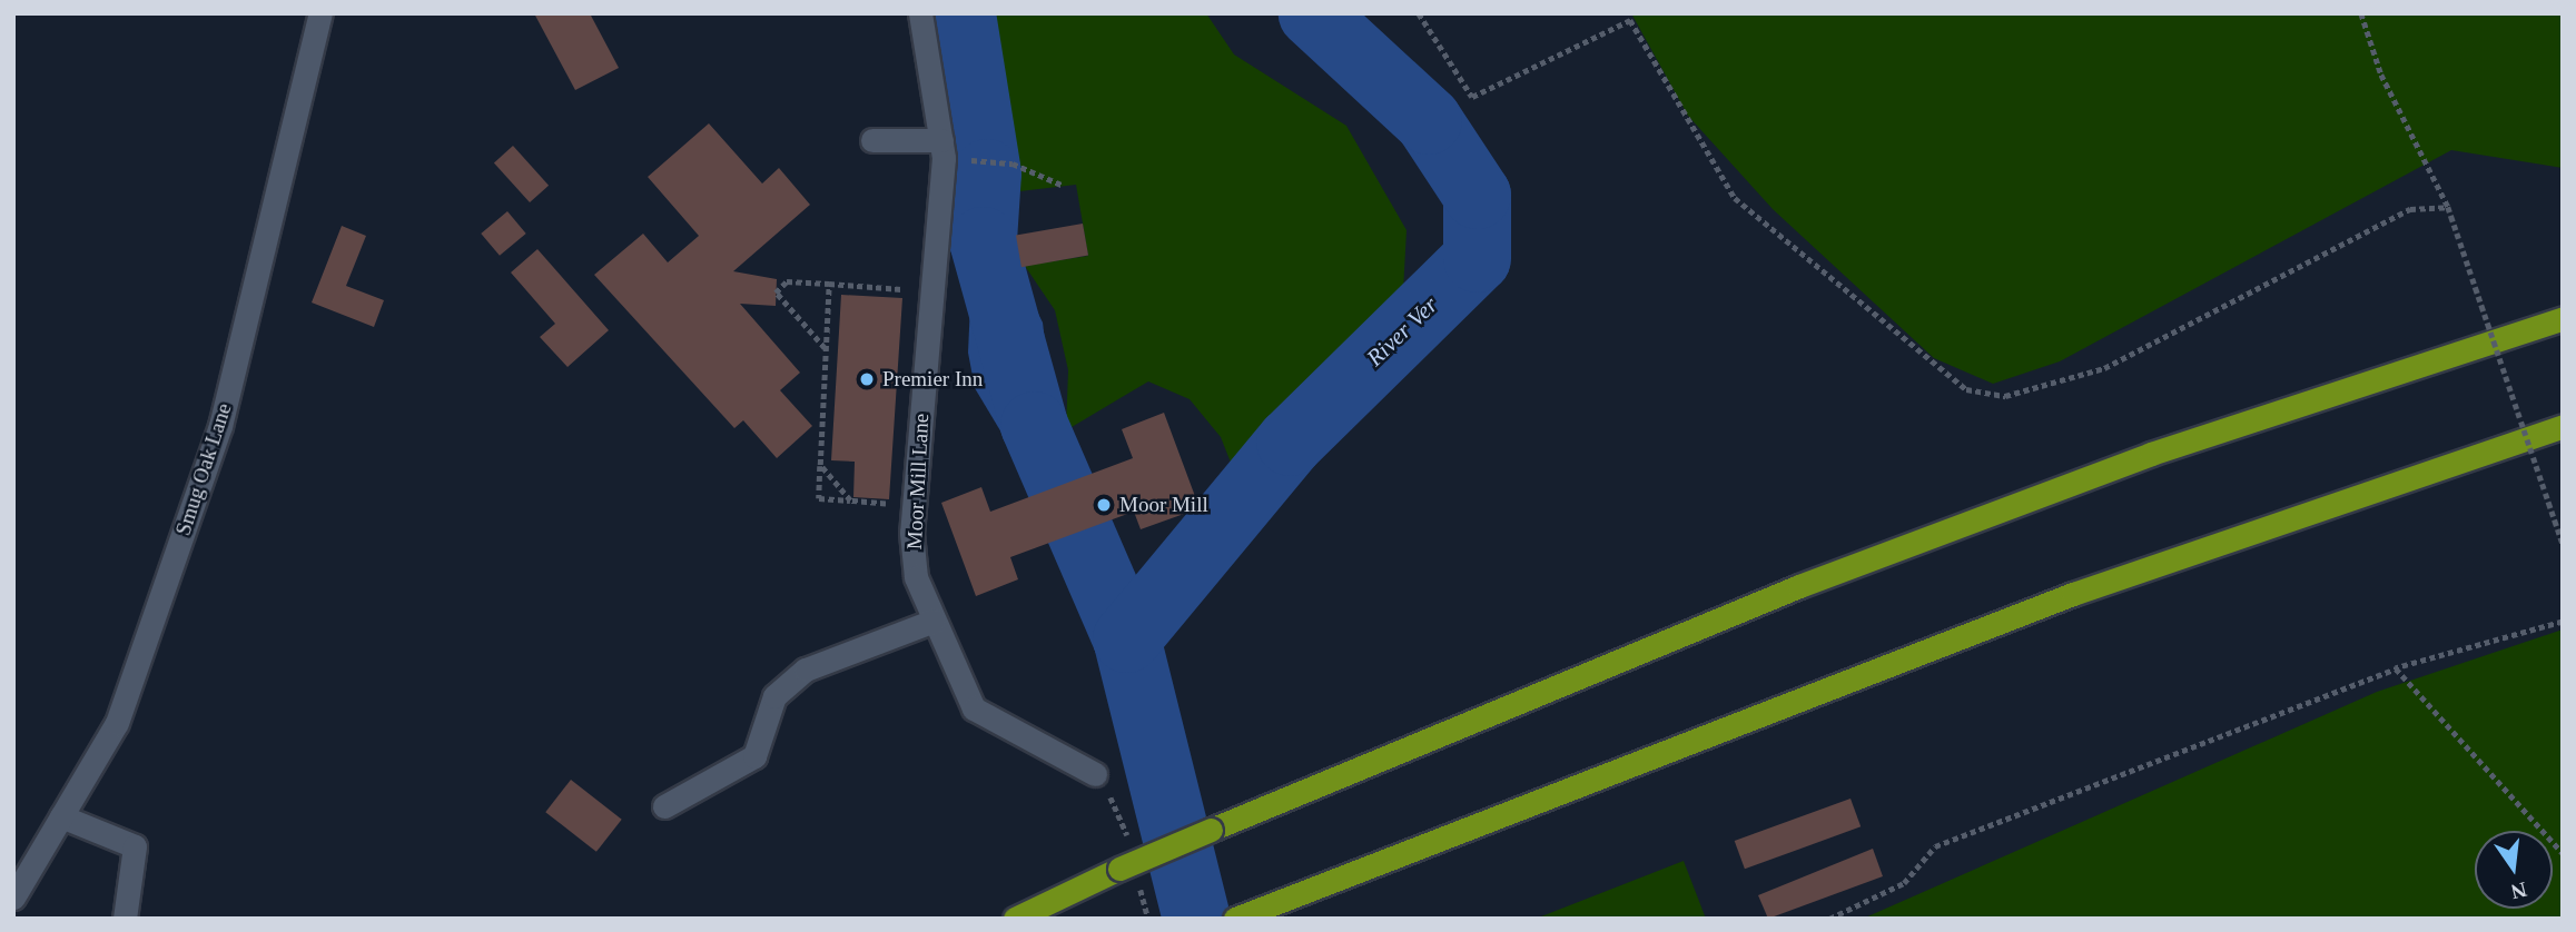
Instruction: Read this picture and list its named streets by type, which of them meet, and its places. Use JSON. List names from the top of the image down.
{
  "streets": {
    "street": ["Smug Oak Lane", "Moor Mill Lane"]
  },
  "water": ["River Ver"],
  "places": ["Premier Inn", "Moor Mill"],
  "north": "bottom"
}
